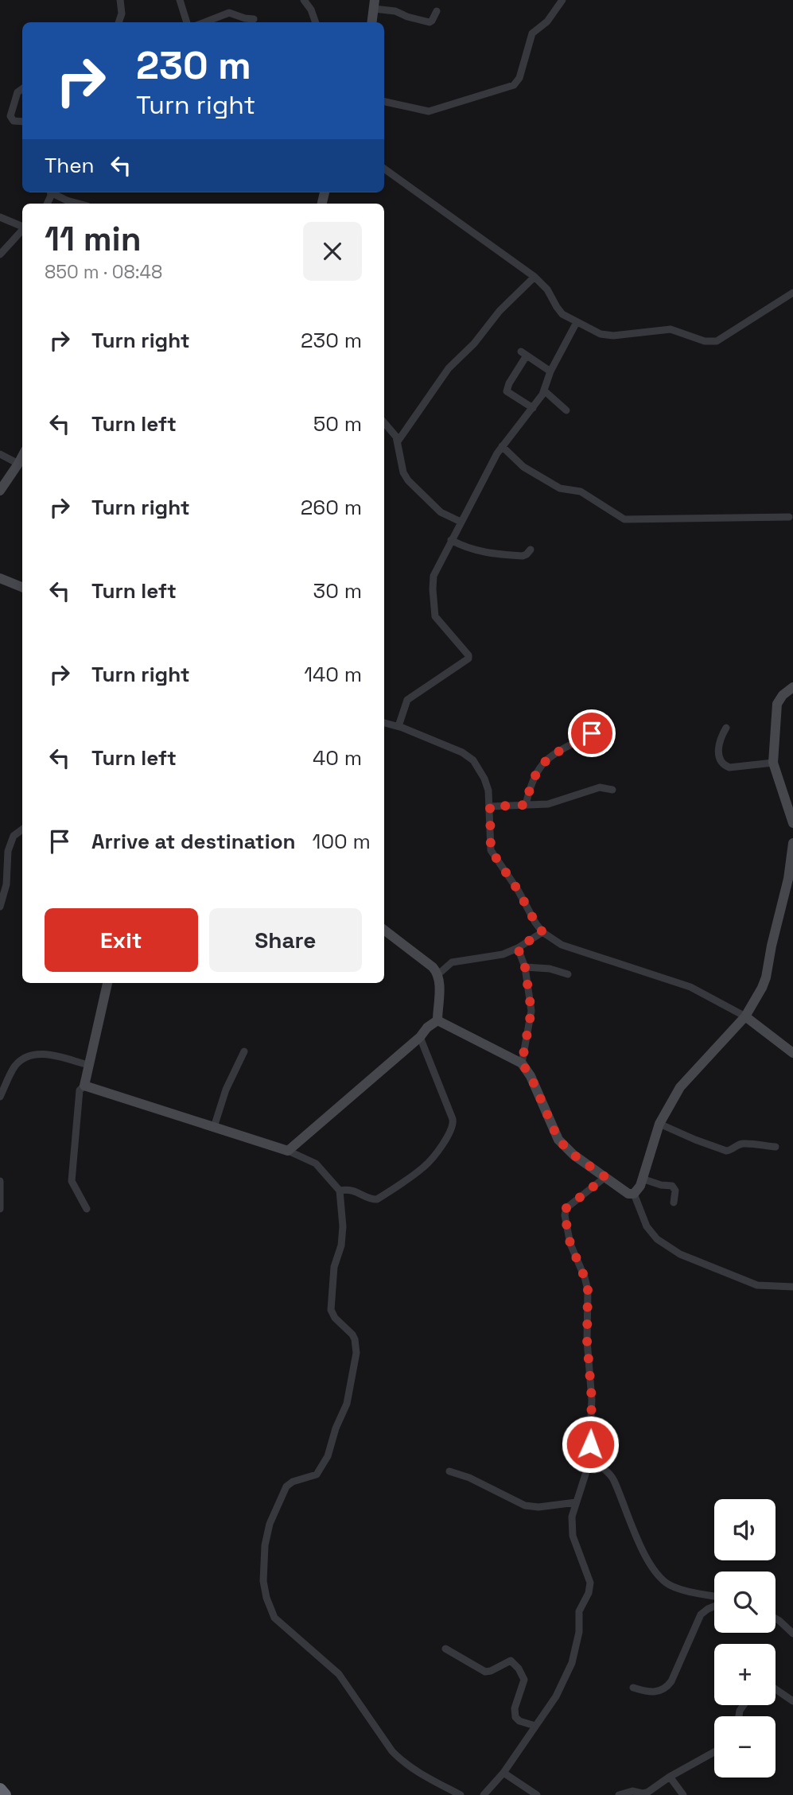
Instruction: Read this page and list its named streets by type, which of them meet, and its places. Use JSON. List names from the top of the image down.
{
  "page": {
    "turn": ["230 m", "Turn right"],
    "then": "Then",
    "heading": ["11 min", "850 m · 08:48"],
    "list": [
      {
        "name": "Turn right",
        "value": "230 m"
      },
      {
        "name": "Turn left",
        "value": "50 m"
      },
      {
        "name": "Turn right",
        "value": "260 m"
      },
      {
        "name": "Turn left",
        "value": "30 m"
      },
      {
        "name": "Turn right",
        "value": "140 m"
      },
      {
        "name": "Turn left",
        "value": "40 m"
      },
      {
        "name": "Arrive at destination",
        "value": "100 m"
      }
    ],
    "buttons": ["Exit", "Share"],
    "map_buttons": ["+", "−"]
  }
}
